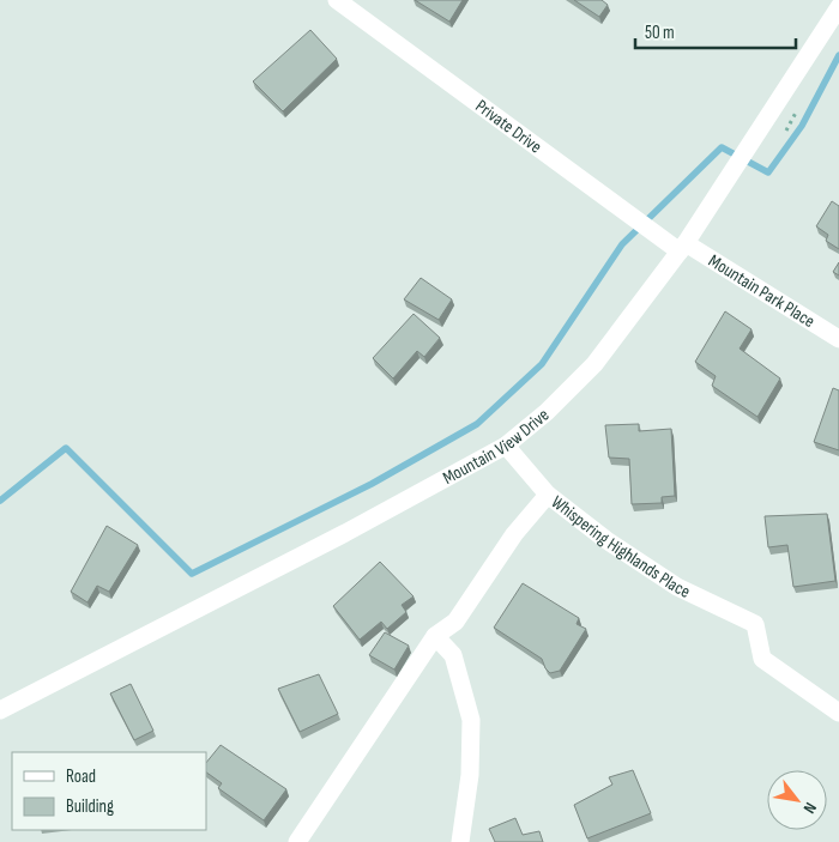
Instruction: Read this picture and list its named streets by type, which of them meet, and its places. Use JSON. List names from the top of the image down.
{
  "streets": {
    "street": [
      "Private Drive",
      "Mountain Park Place",
      "Mountain View Drive",
      "Whispering Highlands Place"
    ]
  },
  "crossings": [
    ["Private Drive", "Mountain Park Place"],
    ["Private Drive", "Mountain View Drive"],
    ["Mountain Park Place", "Mountain View Drive"],
    ["Mountain View Drive", "Whispering Highlands Place"]
  ],
  "legend": ["Road", "Building"],
  "scale_bar": "50 m",
  "north": "bottom right"
}
